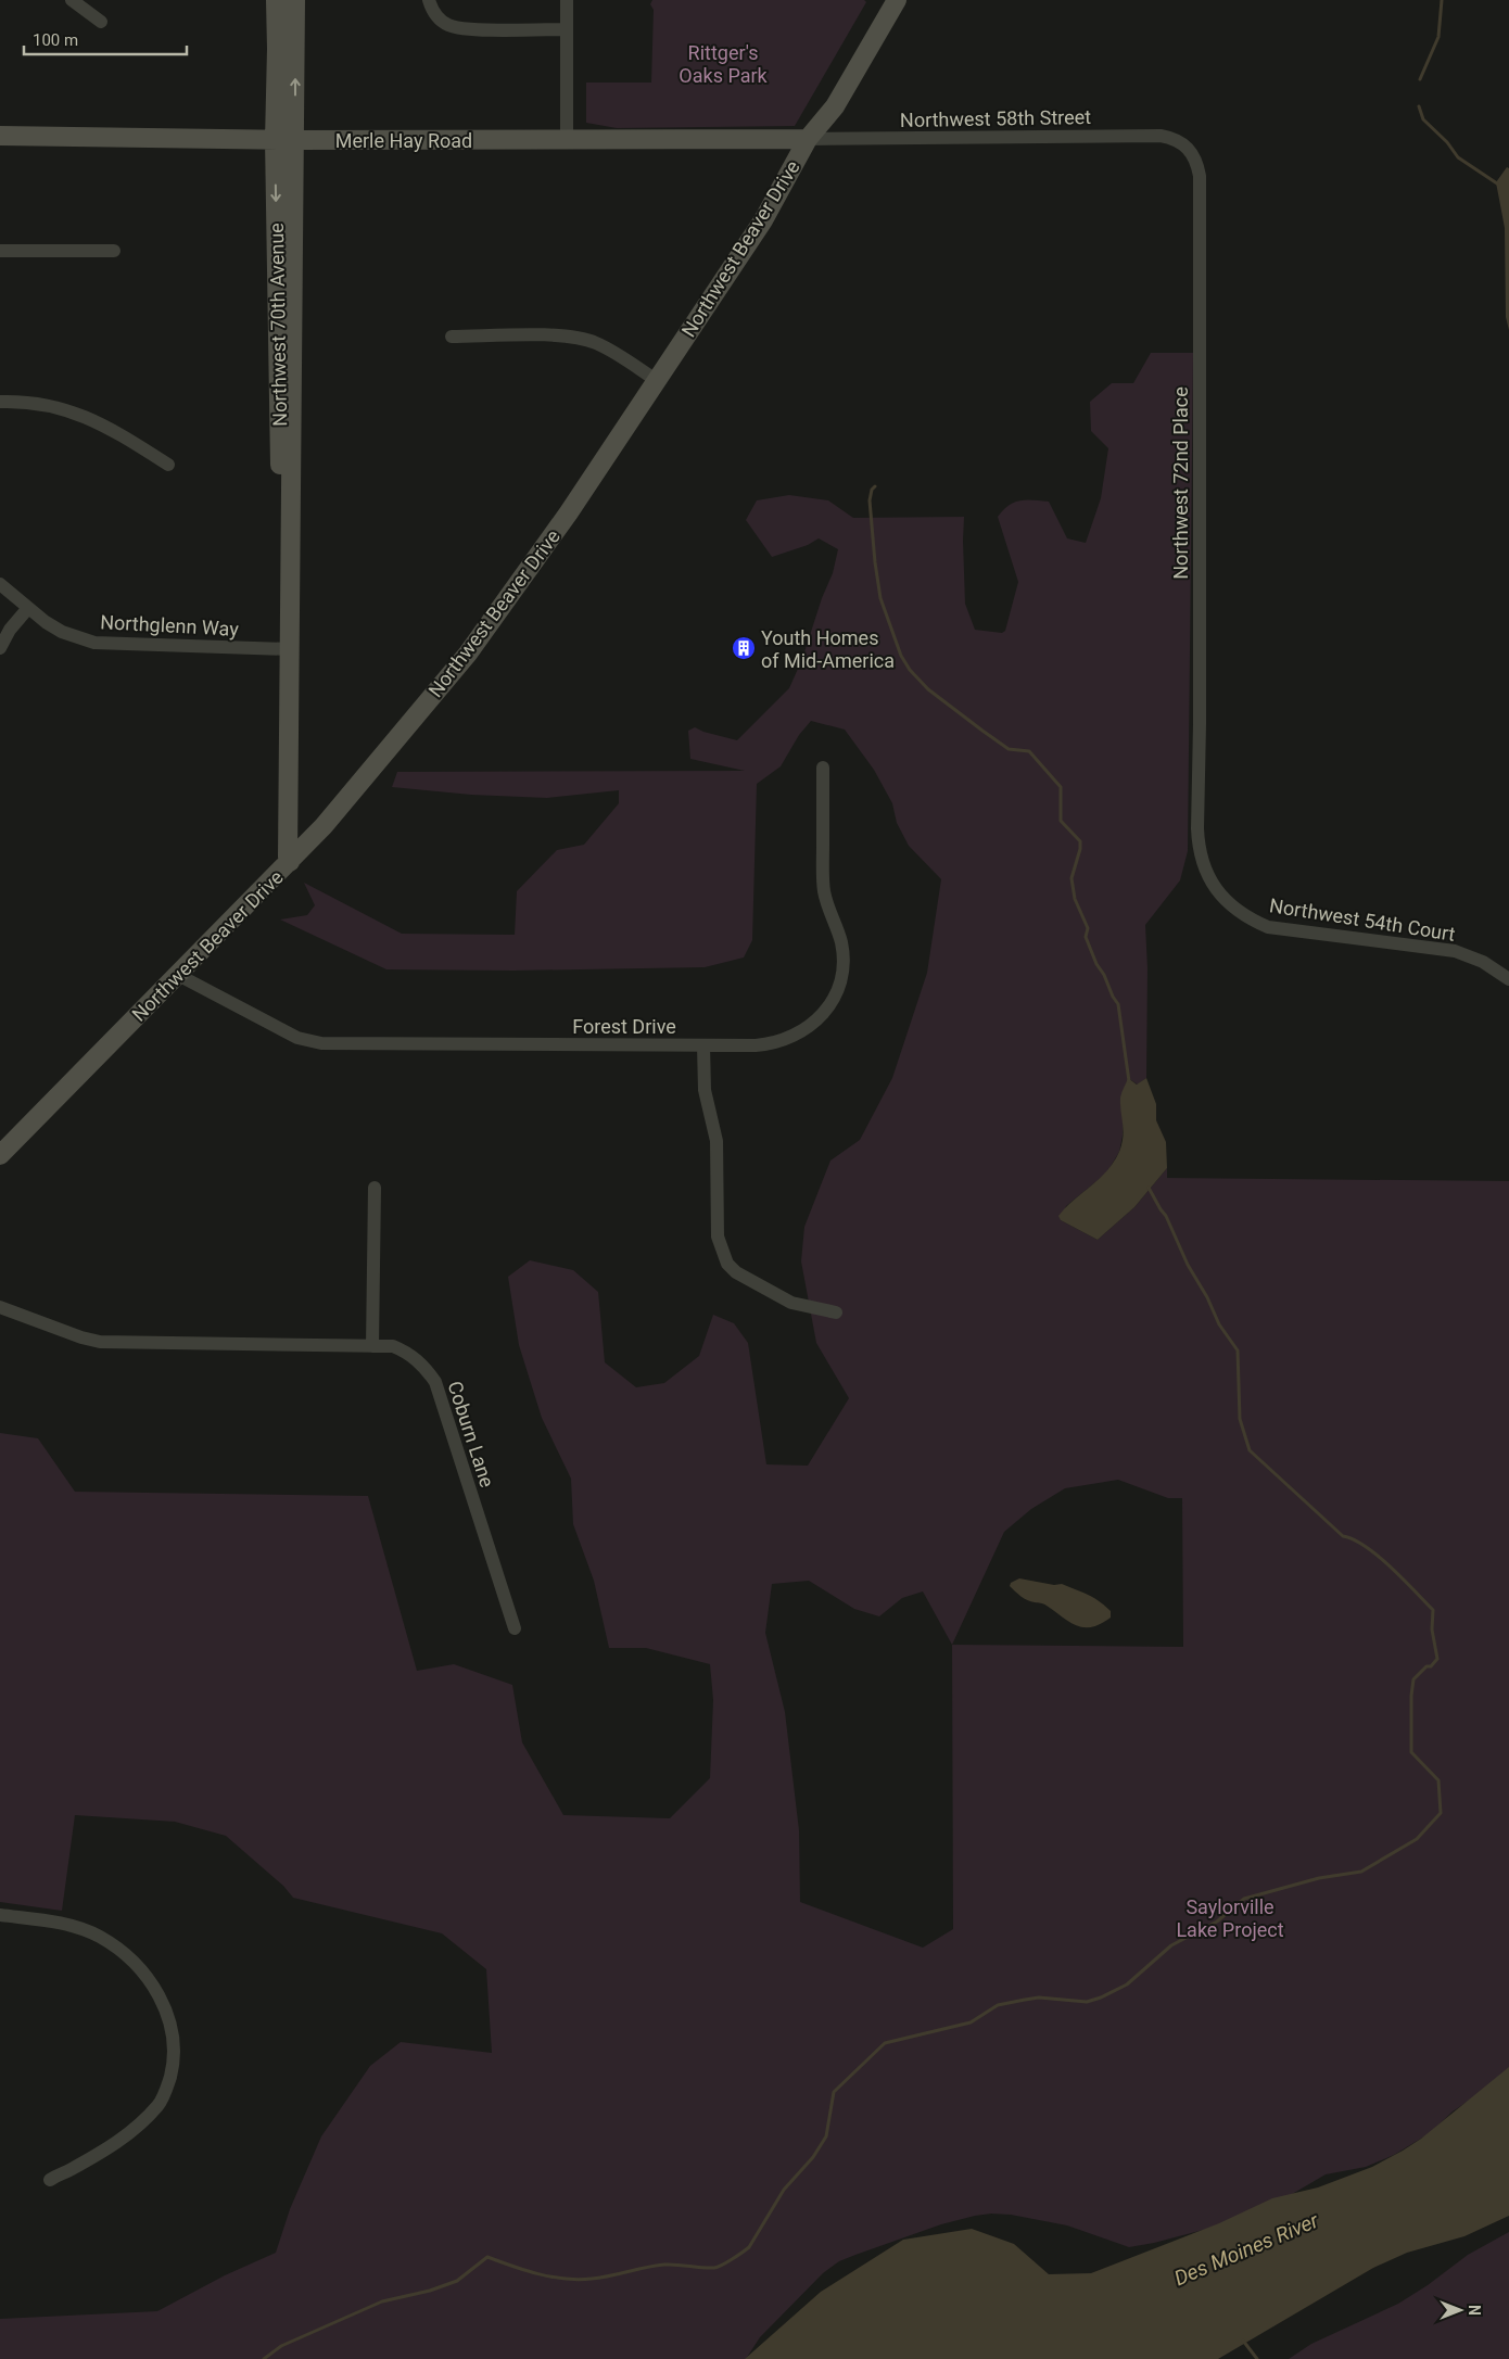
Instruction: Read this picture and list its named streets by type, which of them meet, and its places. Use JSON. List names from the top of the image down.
{
  "streets": {
    "main road": ["Merle Hay Road", "Northwest Beaver Drive", "Northwest 70th Avenue"],
    "street": [
      "Northwest 58th Street",
      "Northwest 72nd Place",
      "Northglenn Way",
      "Northwest 54th Court",
      "Forest Drive",
      "Coburn Lane"
    ]
  },
  "crossings": [
    ["Northwest 58th Street", "Merle Hay Road"],
    ["Northwest 58th Street", "Northwest Beaver Drive"],
    ["Northwest 58th Street", "Northwest 72nd Place"],
    ["Merle Hay Road", "Northwest Beaver Drive"],
    ["Merle Hay Road", "Northwest 70th Avenue"],
    ["Northwest Beaver Drive", "Northwest 70th Avenue"],
    ["Northwest Beaver Drive", "Forest Drive"],
    ["Northwest 70th Avenue", "Northglenn Way"],
    ["Northwest 72nd Place", "Northwest 54th Court"]
  ],
  "water": ["Des Moines River"],
  "parks": ["Rittger's Oaks Park", "Saylorville Lake Project"],
  "places": {
    "building": ["Youth Homes of Mid-America"]
  },
  "scale_bar": "100 m",
  "north": "right"
}
